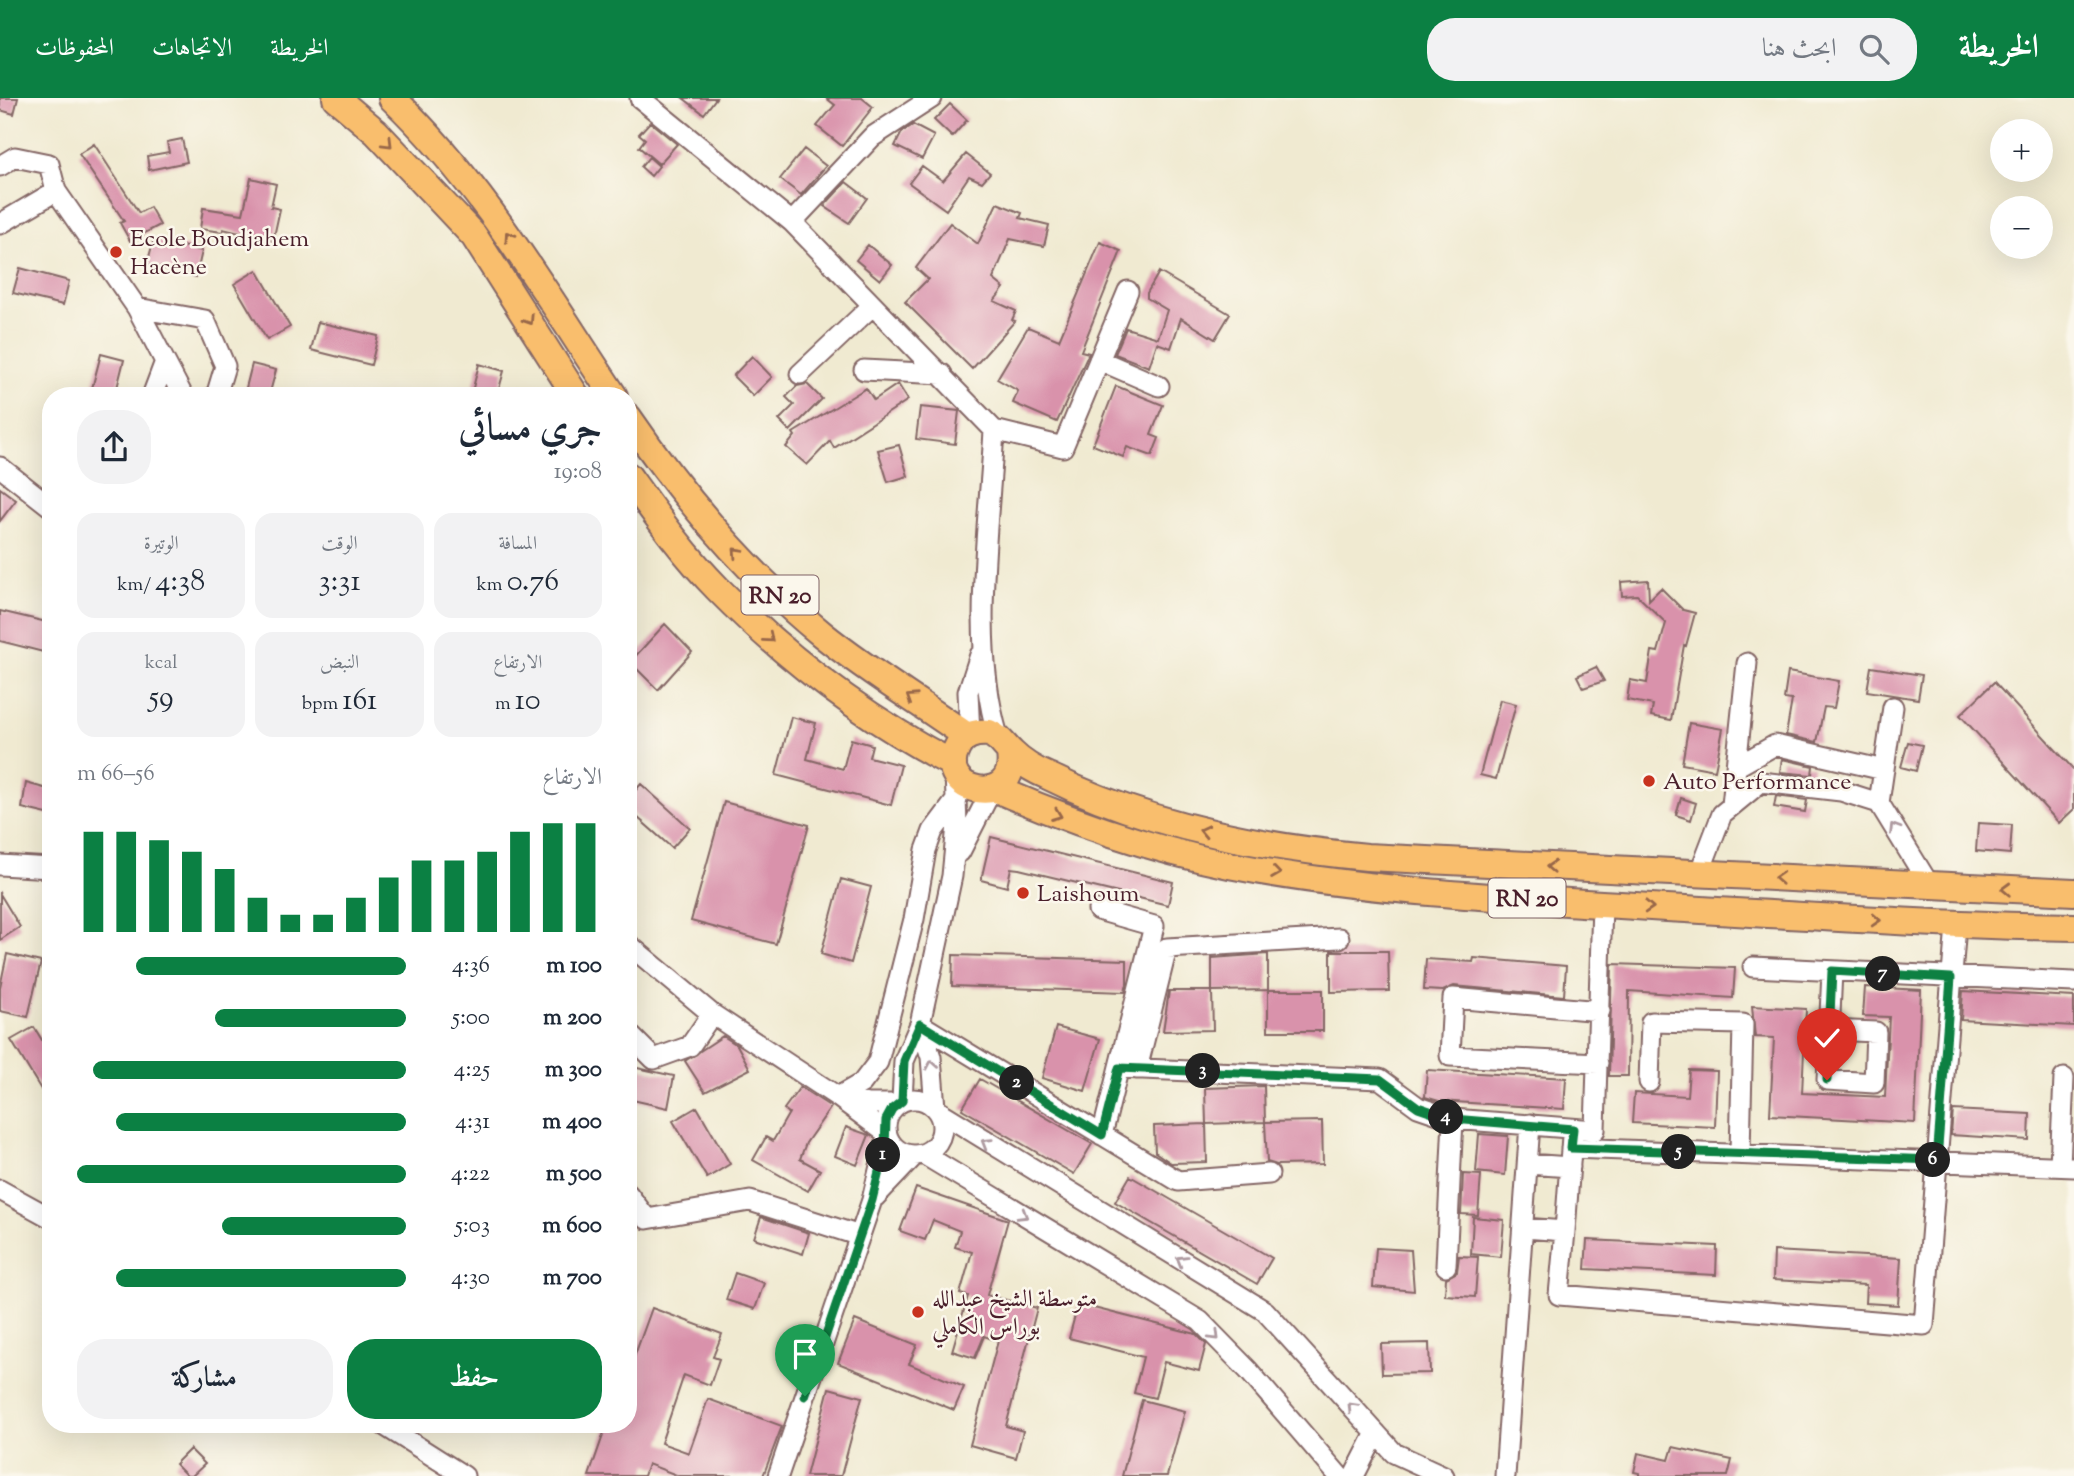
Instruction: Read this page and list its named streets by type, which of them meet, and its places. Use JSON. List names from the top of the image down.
{
  "streets": {
    "highway": ["RN 20"]
  },
  "places": [
    "Ecole Boudjahem Hacène",
    "Auto Performance",
    "Laishoum",
    "متوسطة الشيخ عبدالله بوراس الكاملي"
  ],
  "page": {
    "header": "الخريطة",
    "search": "ابحث هنا",
    "nav": ["الخريطة", "الاتجاهات", "المحفوظات"],
    "map_buttons": ["+", "−"],
    "heading": ["جري مسائي", "19:08"],
    "stats": [
      ["المسافة", "0.76 km"],
      ["الوقت", "3:31"],
      ["الوتيرة", "4:38 /km"],
      ["الارتفاع", "10 m"],
      ["النبض", "161 bpm"],
      ["kcal", "59"]
    ],
    "chart": ["الارتفاع", "56–66 m"],
    "list": [
      {
        "name": "100 m",
        "note": "4:36"
      },
      {
        "name": "200 m",
        "note": "5:00"
      },
      {
        "name": "300 m",
        "note": "4:25"
      },
      {
        "name": "400 m",
        "note": "4:31"
      },
      {
        "name": "500 m",
        "note": "4:22"
      },
      {
        "name": "600 m",
        "note": "5:03"
      },
      {
        "name": "700 m",
        "note": "4:30"
      }
    ],
    "pins": [
      "7",
      "3",
      "2",
      "4",
      "5",
      "1",
      "6"
    ],
    "buttons": ["حفظ", "مشاركة"]
  }
}
